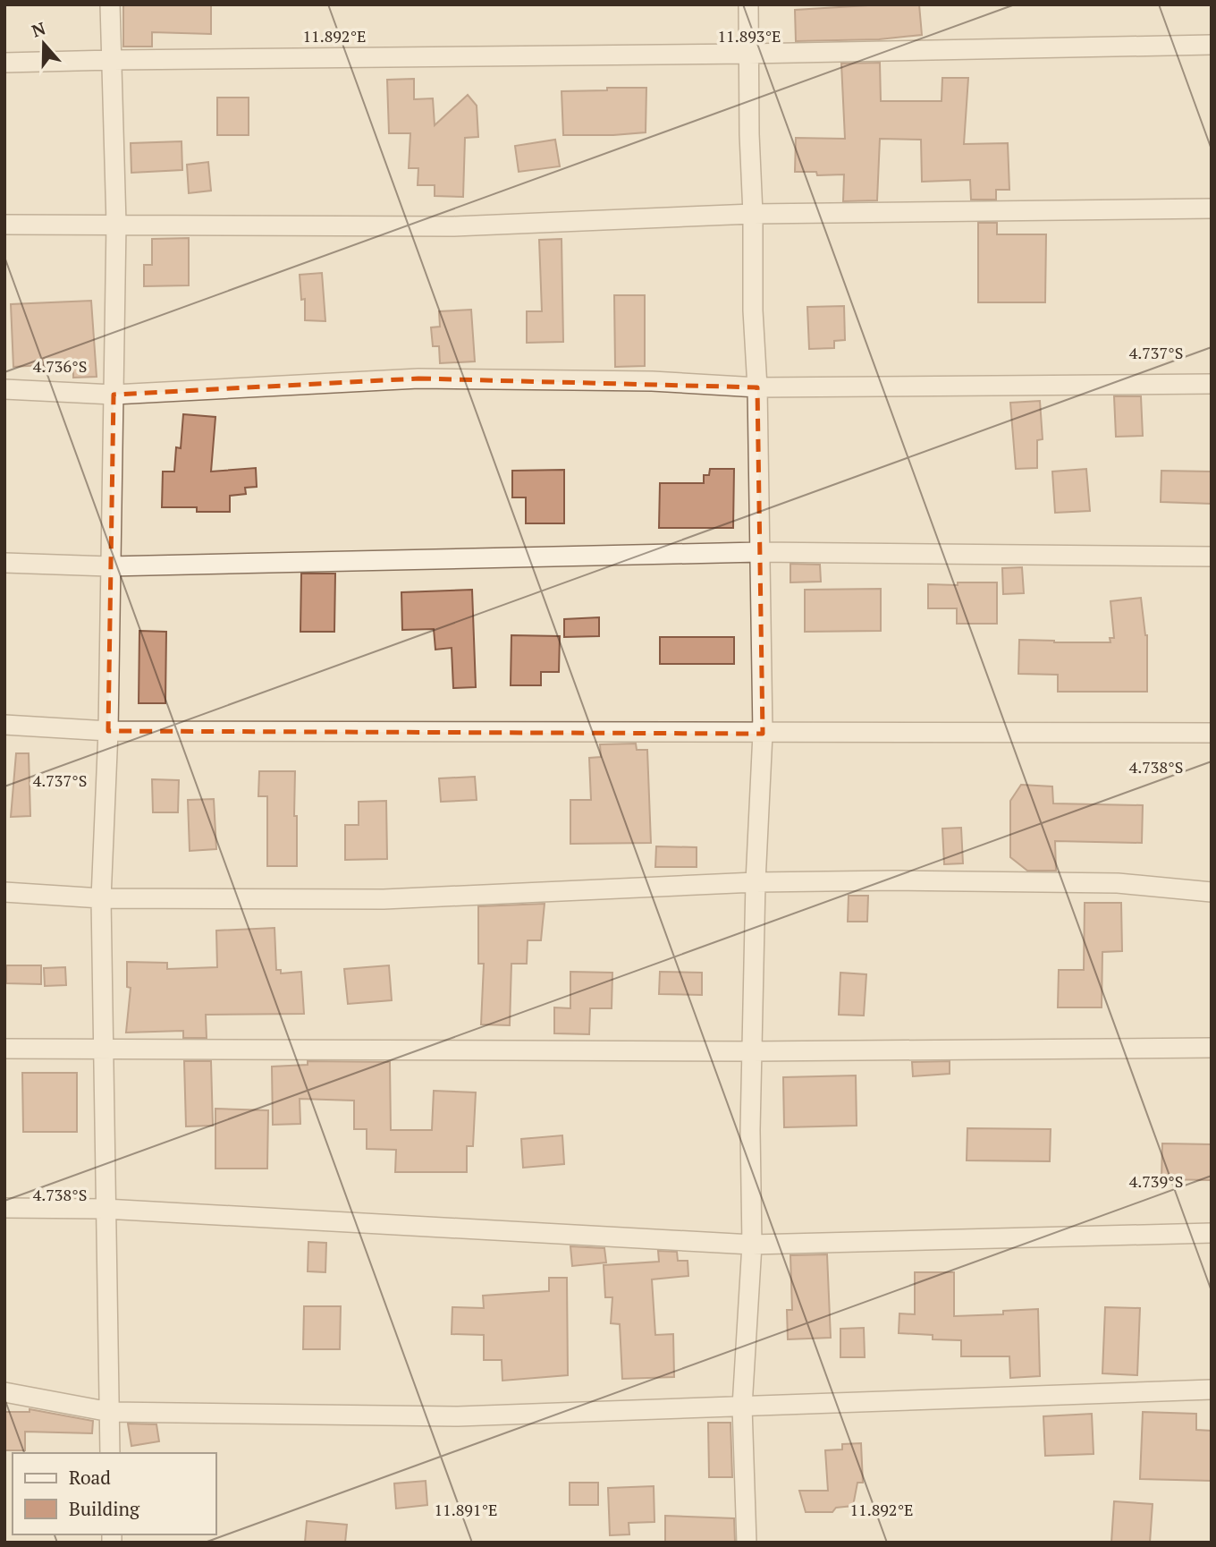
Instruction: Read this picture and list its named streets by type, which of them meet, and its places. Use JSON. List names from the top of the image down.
{
  "legend": ["Road", "Building"],
  "north": "top",
  "coordinates": [
    "11.892°E",
    "11.893°E",
    "4.737°S",
    "4.736°S",
    "4.738°S",
    "4.739°S",
    "11.891°E"
  ]
}
